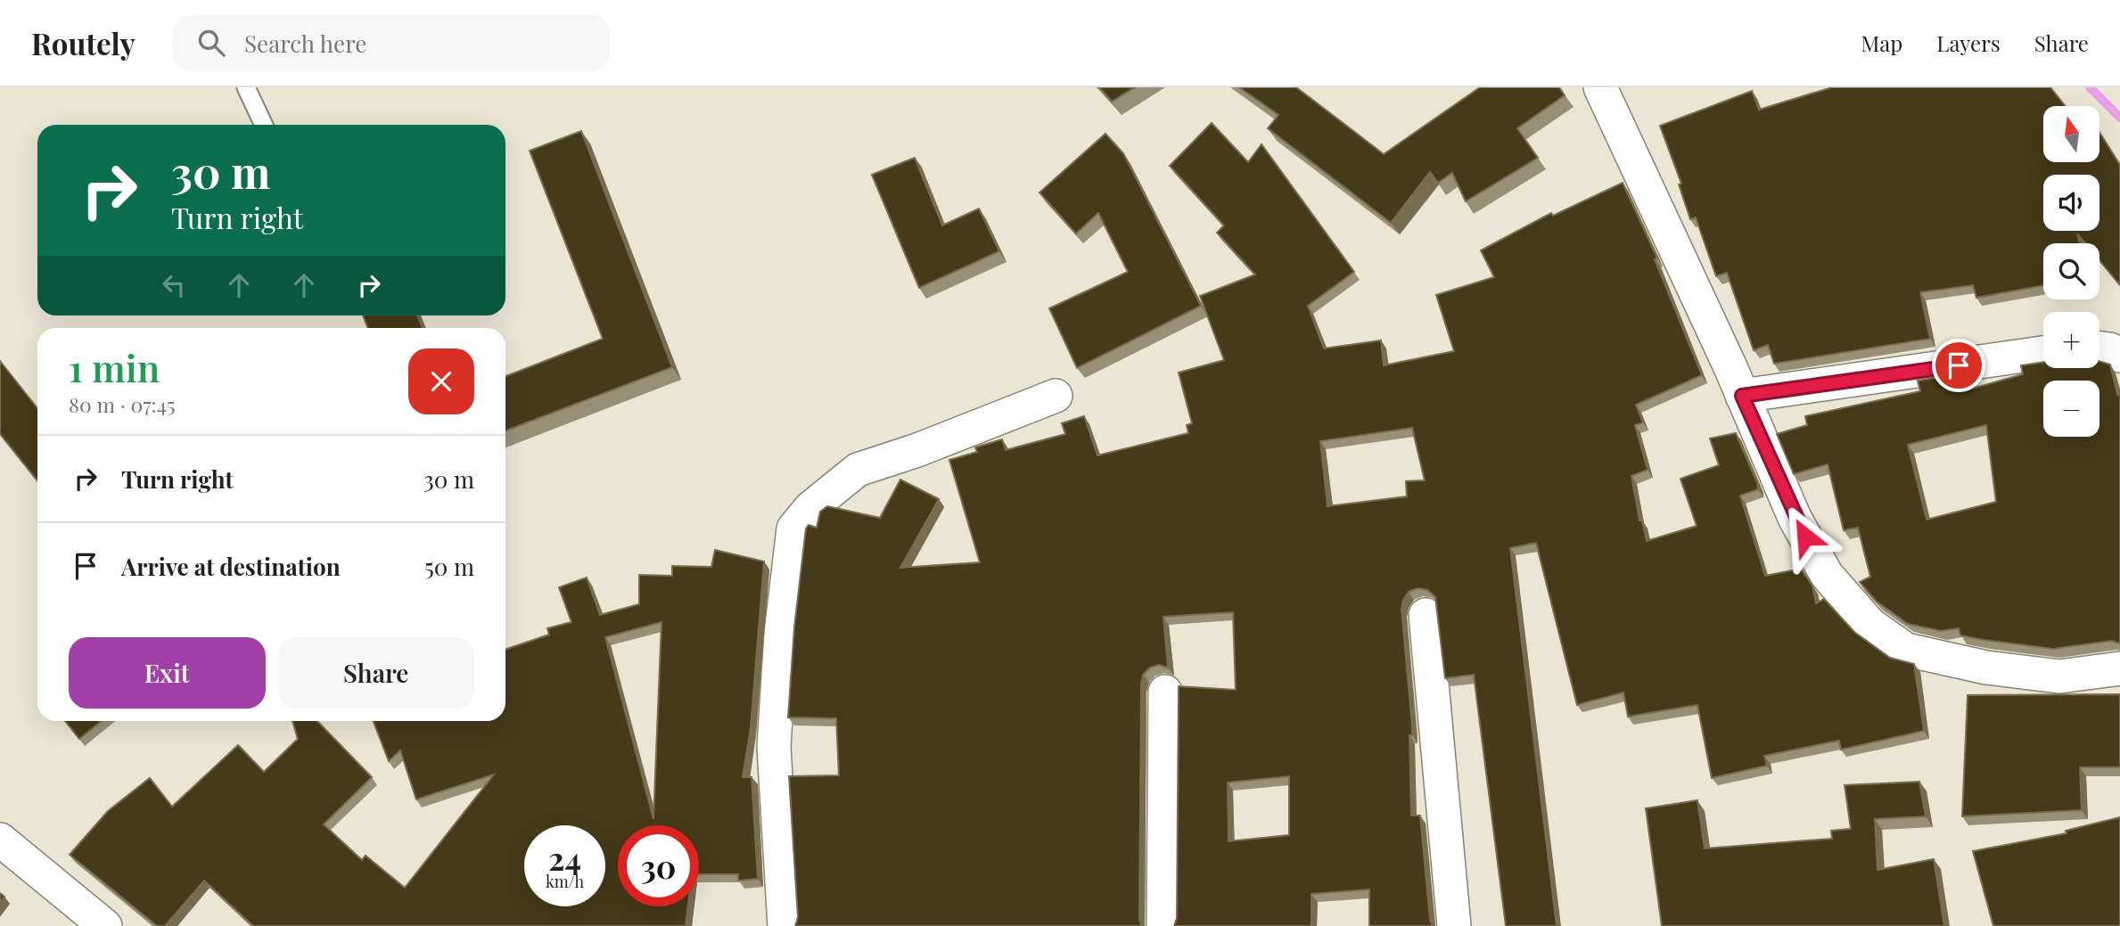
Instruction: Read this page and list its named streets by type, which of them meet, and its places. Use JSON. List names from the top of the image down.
{
  "north": "top",
  "page": {
    "header": "Routely",
    "search": "Search here",
    "nav": ["Map", "Layers", "Share"],
    "map_buttons": ["+", "−"],
    "turn": ["30 m", "Turn right"],
    "heading": ["1 min", "80 m · 07:45"],
    "list": [
      {
        "name": "Turn right",
        "value": "30 m"
      },
      {
        "name": "Arrive at destination",
        "value": "50 m"
      }
    ],
    "buttons": ["Exit", "Share"],
    "speed": "24 km/h",
    "limit": "30"
  }
}
